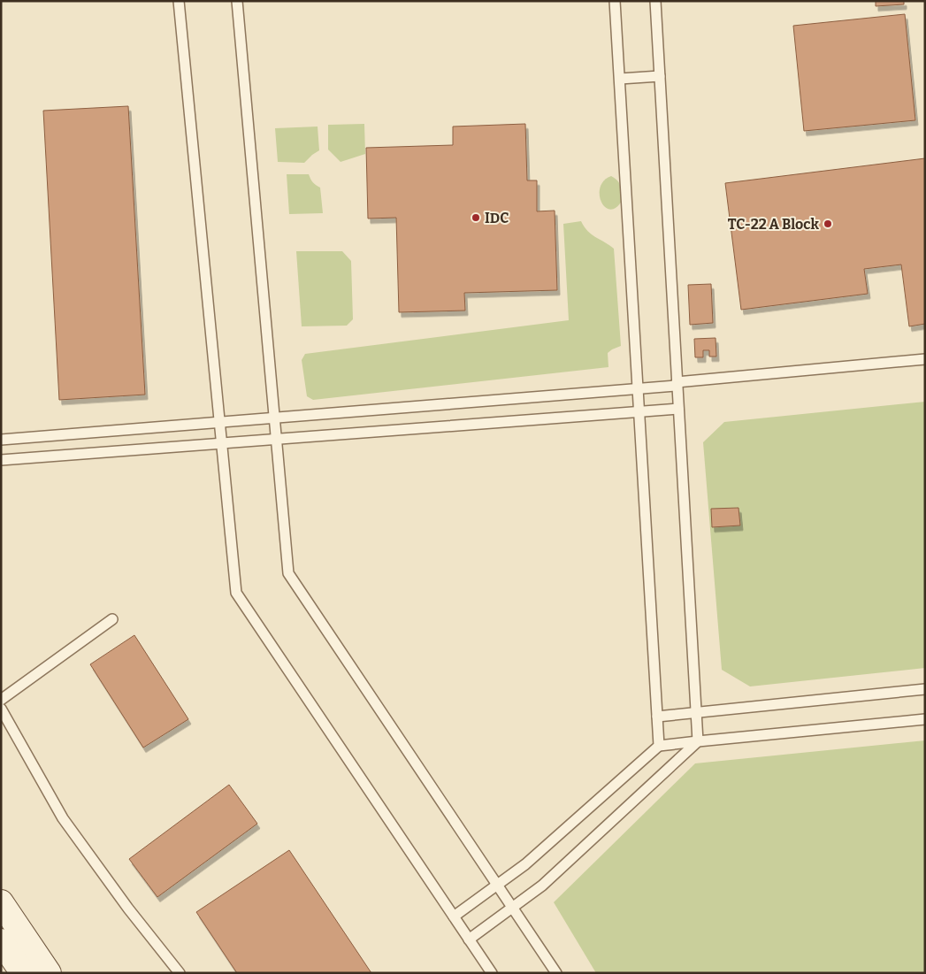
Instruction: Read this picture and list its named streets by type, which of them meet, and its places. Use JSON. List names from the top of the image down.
{
  "places": ["IDC", "TC-22 A Block"]
}
